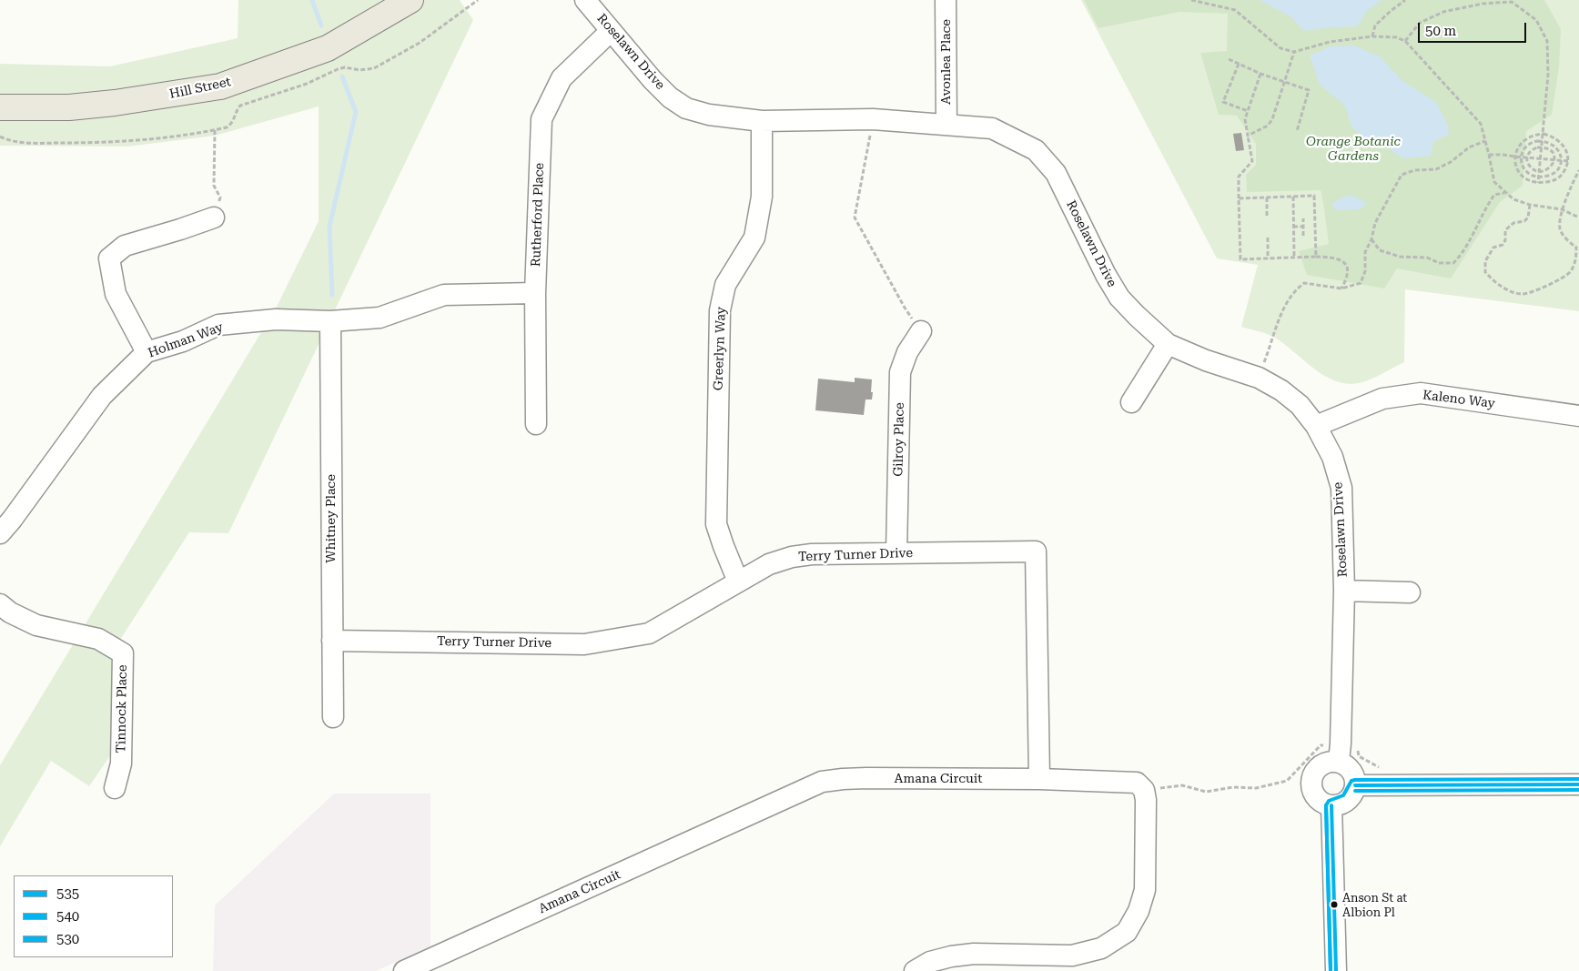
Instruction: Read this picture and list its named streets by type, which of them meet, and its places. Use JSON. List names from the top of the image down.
{
  "streets": {
    "main road": ["Hill Street"],
    "street": [
      "Roselawn Drive",
      "Avonlea Place",
      "Rutherford Place",
      "Holman Way",
      "Greerlyn Way",
      "Kaleno Way",
      "Gilroy Place",
      "Whitney Place",
      "Terry Turner Drive",
      "Tinnock Place",
      "Amana Circuit"
    ]
  },
  "crossings": [
    ["Roselawn Drive", "Avonlea Place"],
    ["Roselawn Drive", "Rutherford Place"],
    ["Roselawn Drive", "Greerlyn Way"],
    ["Roselawn Drive", "Kaleno Way"],
    ["Rutherford Place", "Holman Way"],
    ["Holman Way", "Whitney Place"],
    ["Greerlyn Way", "Terry Turner Drive"],
    ["Gilroy Place", "Terry Turner Drive"],
    ["Whitney Place", "Terry Turner Drive"],
    ["Terry Turner Drive", "Amana Circuit"]
  ],
  "parks": ["Orange Botanic Gardens"],
  "places": ["Anson St at Albion Pl"],
  "lines": ["transit line 530", "transit line 535", "transit line 540"],
  "legend": ["535", "540", "530"],
  "scale_bar": "50 m"
}
